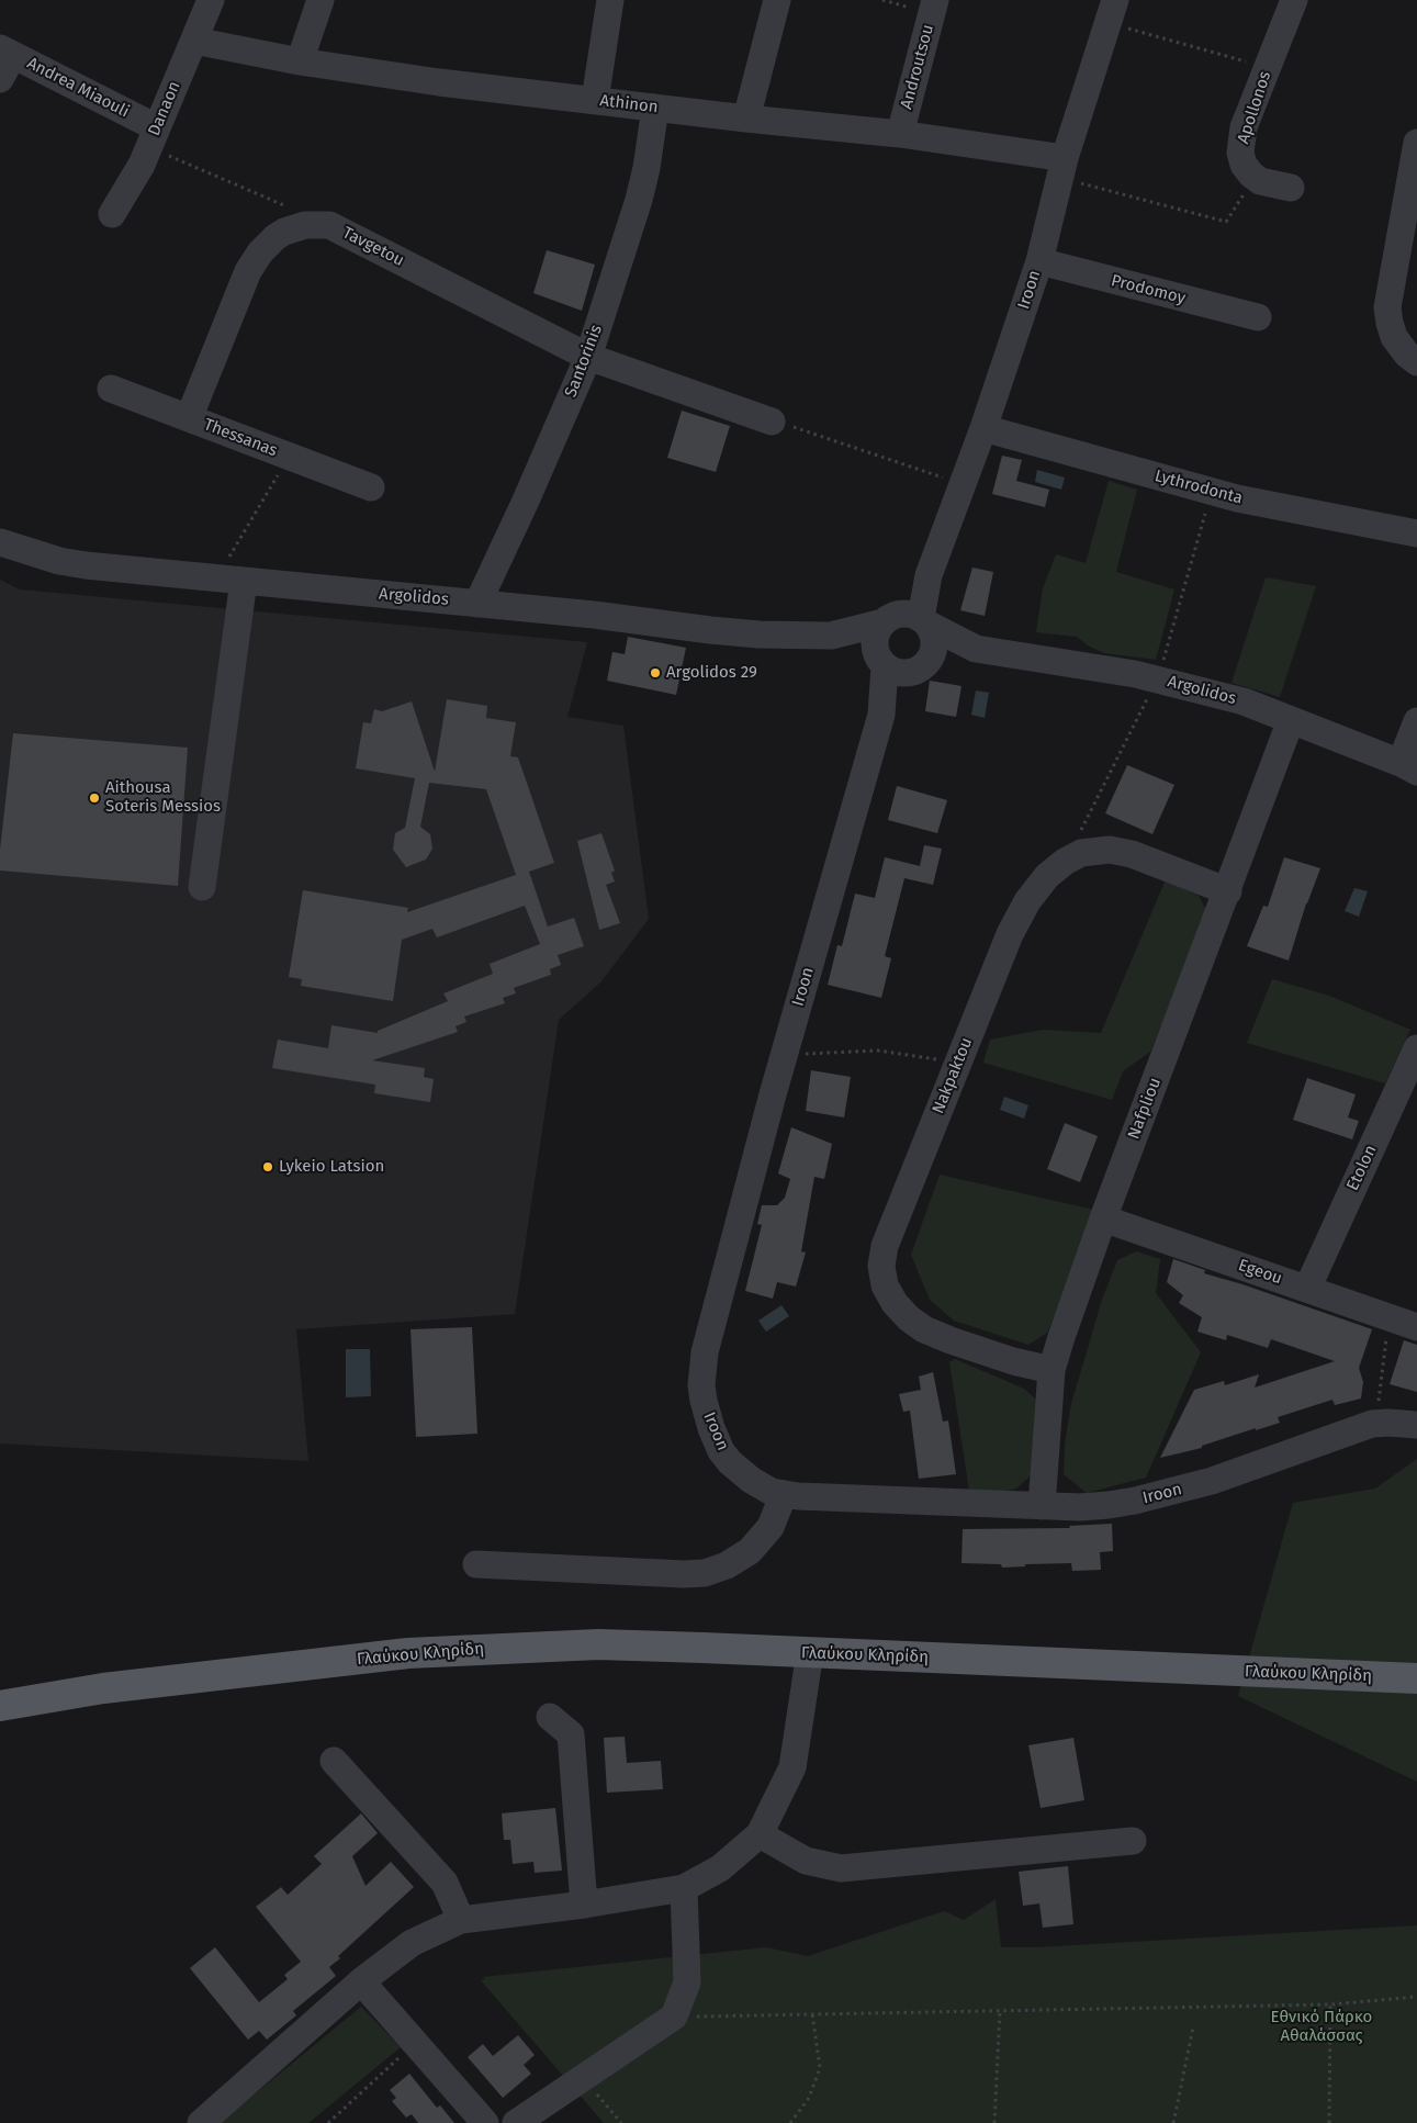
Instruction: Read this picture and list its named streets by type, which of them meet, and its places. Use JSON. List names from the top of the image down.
{
  "streets": {
    "main road": ["Γλαύκου Κληρίδη"],
    "street": [
      "Androutsou",
      "Andrea Miaouli",
      "Athinon",
      "Apollonos",
      "Danaon",
      "Tavgetou",
      "Iroon",
      "Prodomoy",
      "Santorinis",
      "Thessanas",
      "Lythrodonta",
      "Argolidos",
      "Nakpaktou",
      "Nafpliou",
      "Etolon",
      "Egeou"
    ]
  },
  "crossings": [
    ["Androutsou", "Athinon"],
    ["Andrea Miaouli", "Danaon"],
    ["Athinon", "Danaon"],
    ["Athinon", "Iroon"],
    ["Athinon", "Santorinis"],
    ["Tavgetou", "Santorinis"],
    ["Tavgetou", "Thessanas"],
    ["Iroon", "Prodomoy"],
    ["Iroon", "Lythrodonta"],
    ["Iroon", "Argolidos"],
    ["Iroon", "Nafpliou"],
    ["Santorinis", "Argolidos"],
    ["Argolidos", "Nafpliou"],
    ["Nakpaktou", "Nafpliou"],
    ["Nafpliou", "Egeou"],
    ["Etolon", "Egeou"]
  ],
  "parks": ["Εθνικό Πάρκο Αθαλάσσας"],
  "places": ["Argolidos 29", "Aithousa Soteris Messios", "Lykeio Latsion"]
}
